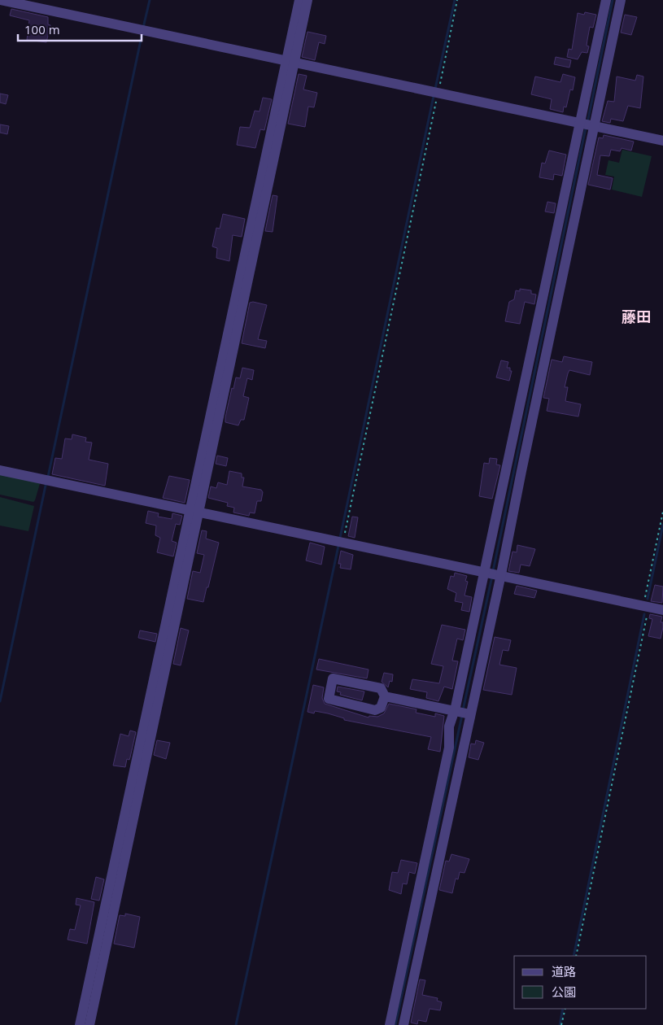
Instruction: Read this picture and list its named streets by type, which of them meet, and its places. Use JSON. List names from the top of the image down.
{
  "districts": ["藤田"],
  "legend": ["道路", "公園"],
  "scale_bar": "100 m"
}
